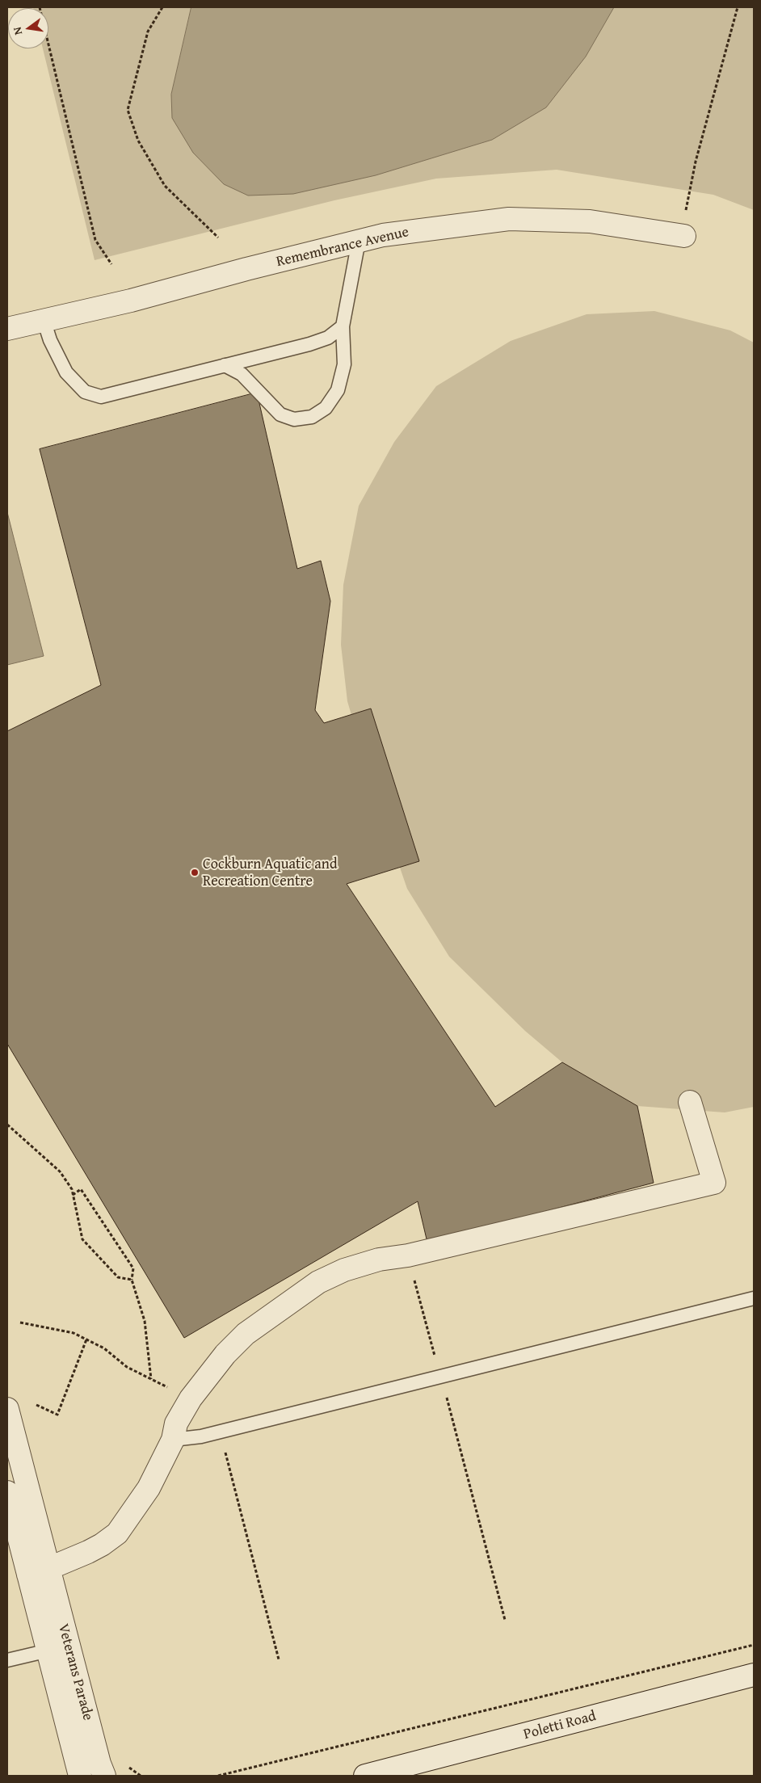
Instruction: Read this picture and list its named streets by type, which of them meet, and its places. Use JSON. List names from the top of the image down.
{
  "streets": {
    "street": ["Remembrance Avenue", "Veterans Parade", "Poletti Road"]
  },
  "places": ["Cockburn Aquatic and Recreation Centre"],
  "north": "left"
}
